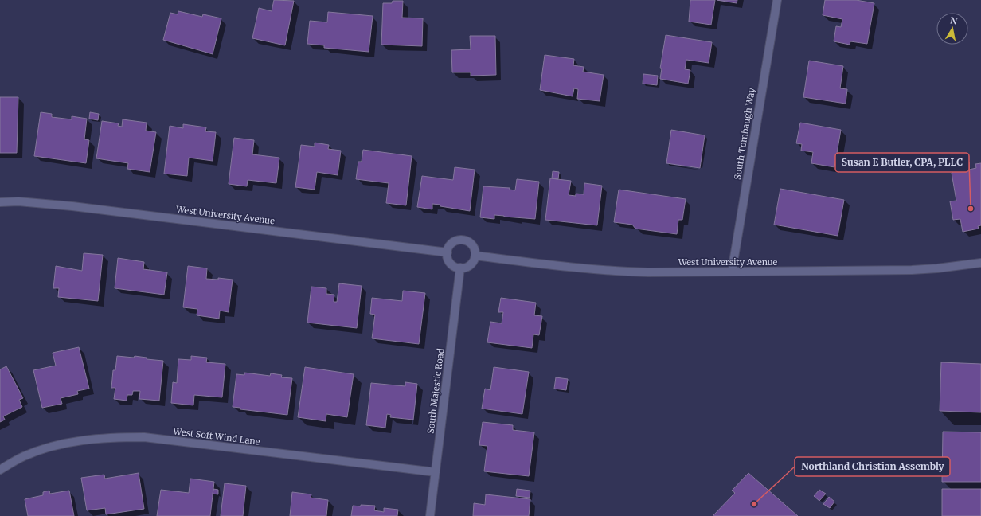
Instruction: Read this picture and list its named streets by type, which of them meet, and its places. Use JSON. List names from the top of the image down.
{
  "streets": {
    "street": [
      "South Tombaugh Way",
      "West University Avenue",
      "South Majestic Road",
      "West Soft Wind Lane"
    ]
  },
  "crossings": [
    ["South Tombaugh Way", "West University Avenue"],
    ["West University Avenue", "South Majestic Road"],
    ["South Majestic Road", "West Soft Wind Lane"]
  ],
  "places": ["Susan E Butler, CPA, PLLC", "Northland Christian Assembly"],
  "north": "top"
}
